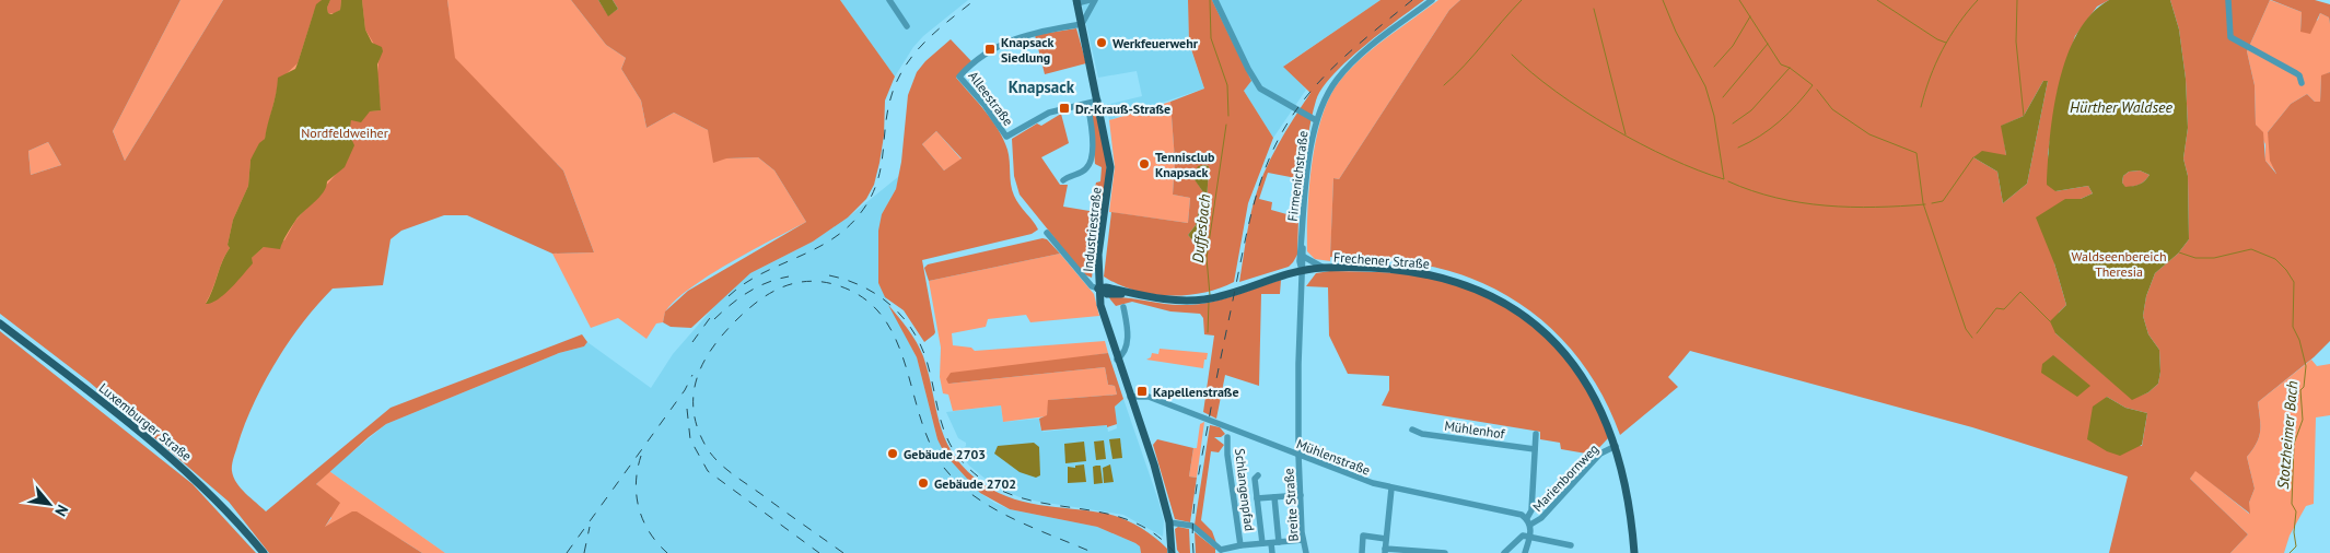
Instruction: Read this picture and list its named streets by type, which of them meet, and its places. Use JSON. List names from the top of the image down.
{
  "streets": {
    "main road": ["Industriestraße", "Frechener Straße", "Luxemburger Straße"],
    "street": [
      "Alleestraße",
      "Firmenichstraße",
      "Mühlenhof",
      "Mühlenstraße",
      "Marienbornweg",
      "Schlangenpfad",
      "Breite Straße"
    ]
  },
  "crossings": [
    ["Alleestraße", "Industriestraße"],
    ["Firmenichstraße", "Frechener Straße"],
    ["Firmenichstraße", "Mühlenstraße"],
    ["Firmenichstraße", "Breite Straße"],
    ["Industriestraße", "Frechener Straße"],
    ["Industriestraße", "Mühlenstraße"],
    ["Frechener Straße", "Marienbornweg"],
    ["Mühlenstraße", "Marienbornweg"],
    ["Mühlenstraße", "Breite Straße"]
  ],
  "districts": ["Knapsack"],
  "water": ["Hürther Waldsee", "Duffesbach", "Stotzheimer Bach"],
  "parks": ["Nordfeldweiher", "Waldseenbereich Theresia"],
  "places": {
    "other": [
      "Werkfeuerwehr",
      "Tennisclub Knapsack",
      "Gebäude 2703",
      "Gebäude 2702"
    ],
    "transit": ["Knapsack Siedlung", "Dr.-Krauß-Straße", "Kapellenstraße"]
  },
  "north": "bottom right"
}
